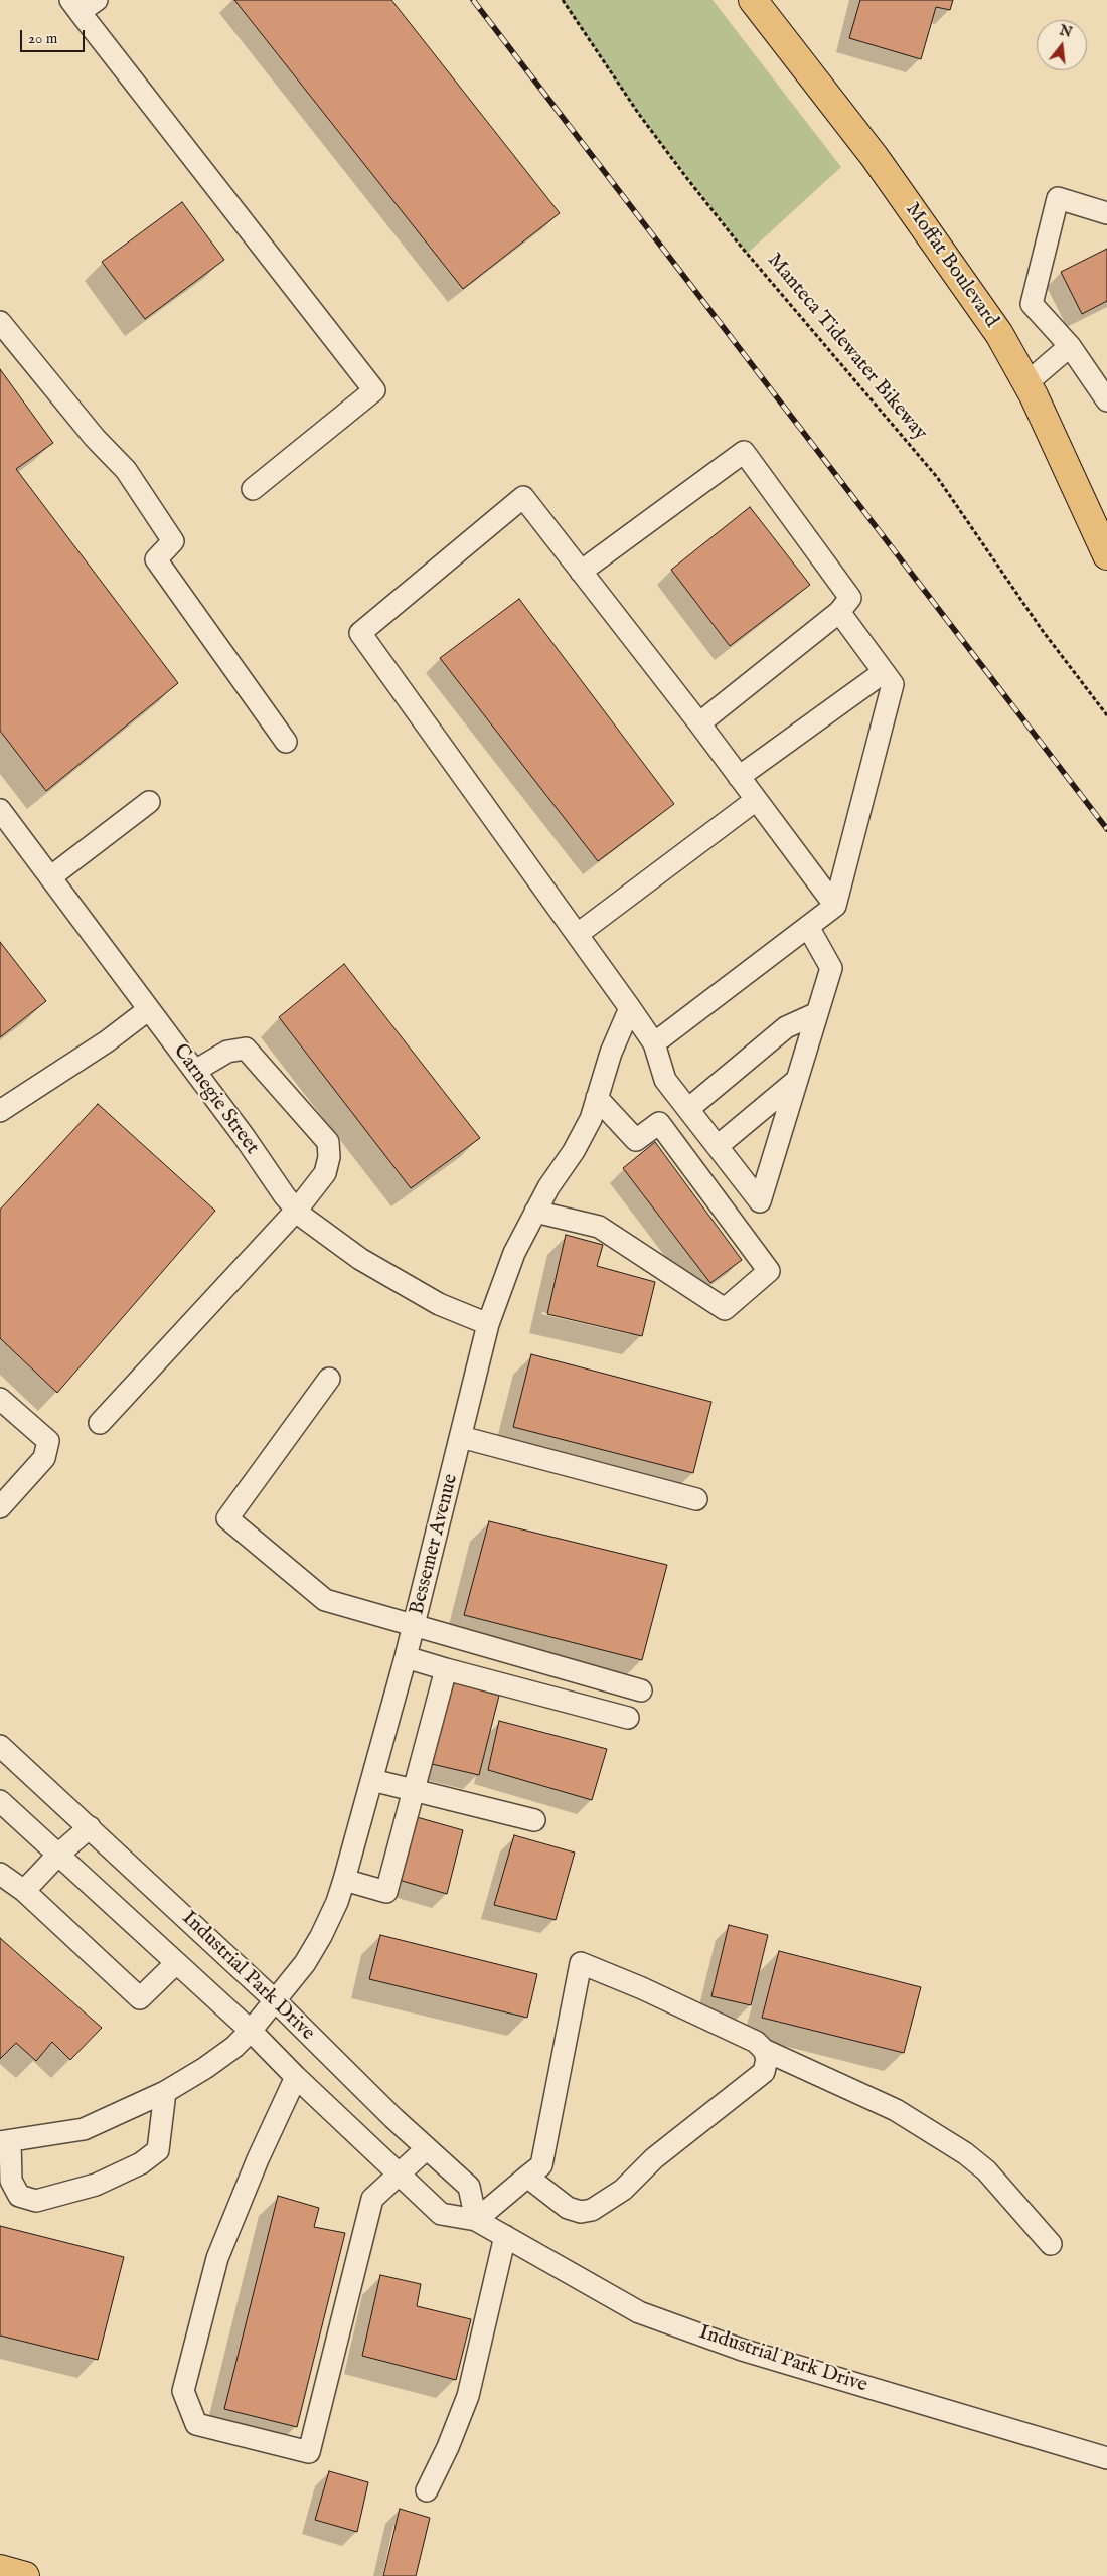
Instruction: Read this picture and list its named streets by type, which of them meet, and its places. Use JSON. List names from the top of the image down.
{
  "streets": {
    "main road": ["Moffat Boulevard"],
    "street": ["Carnegie Street", "Bessemer Avenue", "Industrial Park Drive"],
    "path": ["Manteca Tidewater Bikeway"]
  },
  "crossings": [
    ["Carnegie Street", "Bessemer Avenue"],
    ["Bessemer Avenue", "Industrial Park Drive"]
  ],
  "scale_bar": "20 m",
  "north": "top"
}
